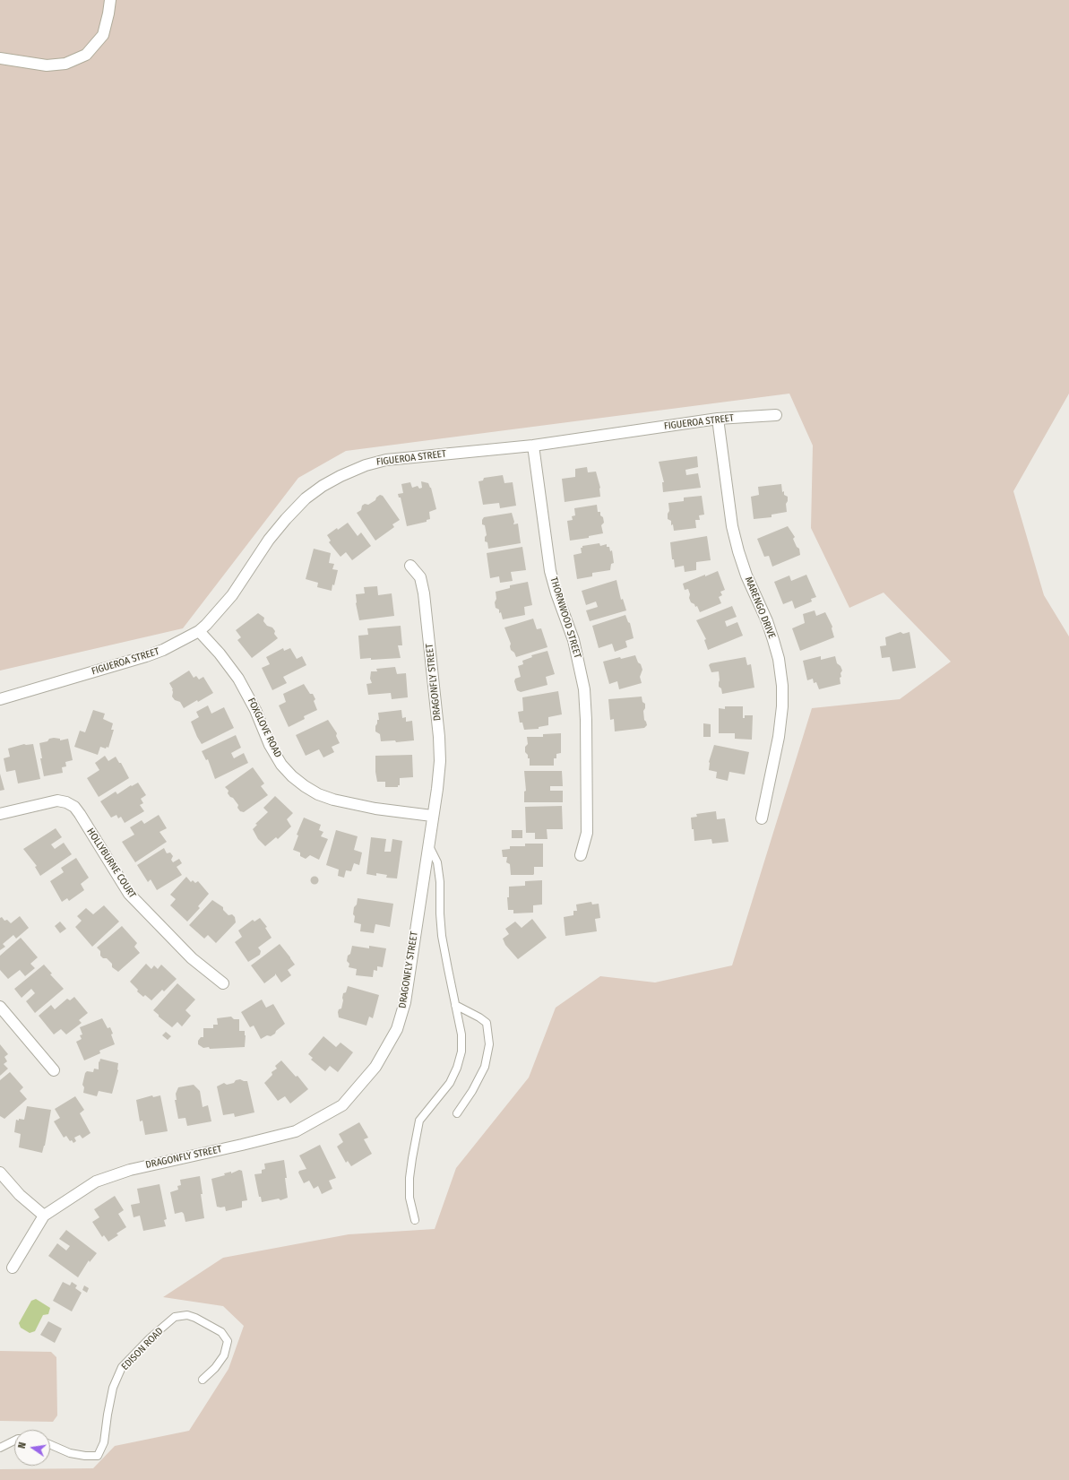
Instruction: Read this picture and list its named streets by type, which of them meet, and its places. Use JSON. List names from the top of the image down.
{
  "streets": {
    "street": [
      "FIGUEROA STREET",
      "MARENGO DRIVE",
      "THORNWOOD STREET",
      "DRAGONFLY STREET",
      "FOXGLOVE ROAD",
      "HOLLYBURNE COURT"
    ],
    "lane": ["EDISON ROAD"]
  },
  "crossings": [
    ["FIGUEROA STREET", "MARENGO DRIVE"],
    ["FIGUEROA STREET", "THORNWOOD STREET"],
    ["FIGUEROA STREET", "FOXGLOVE ROAD"],
    ["DRAGONFLY STREET", "FOXGLOVE ROAD"]
  ],
  "north": "left"
}
